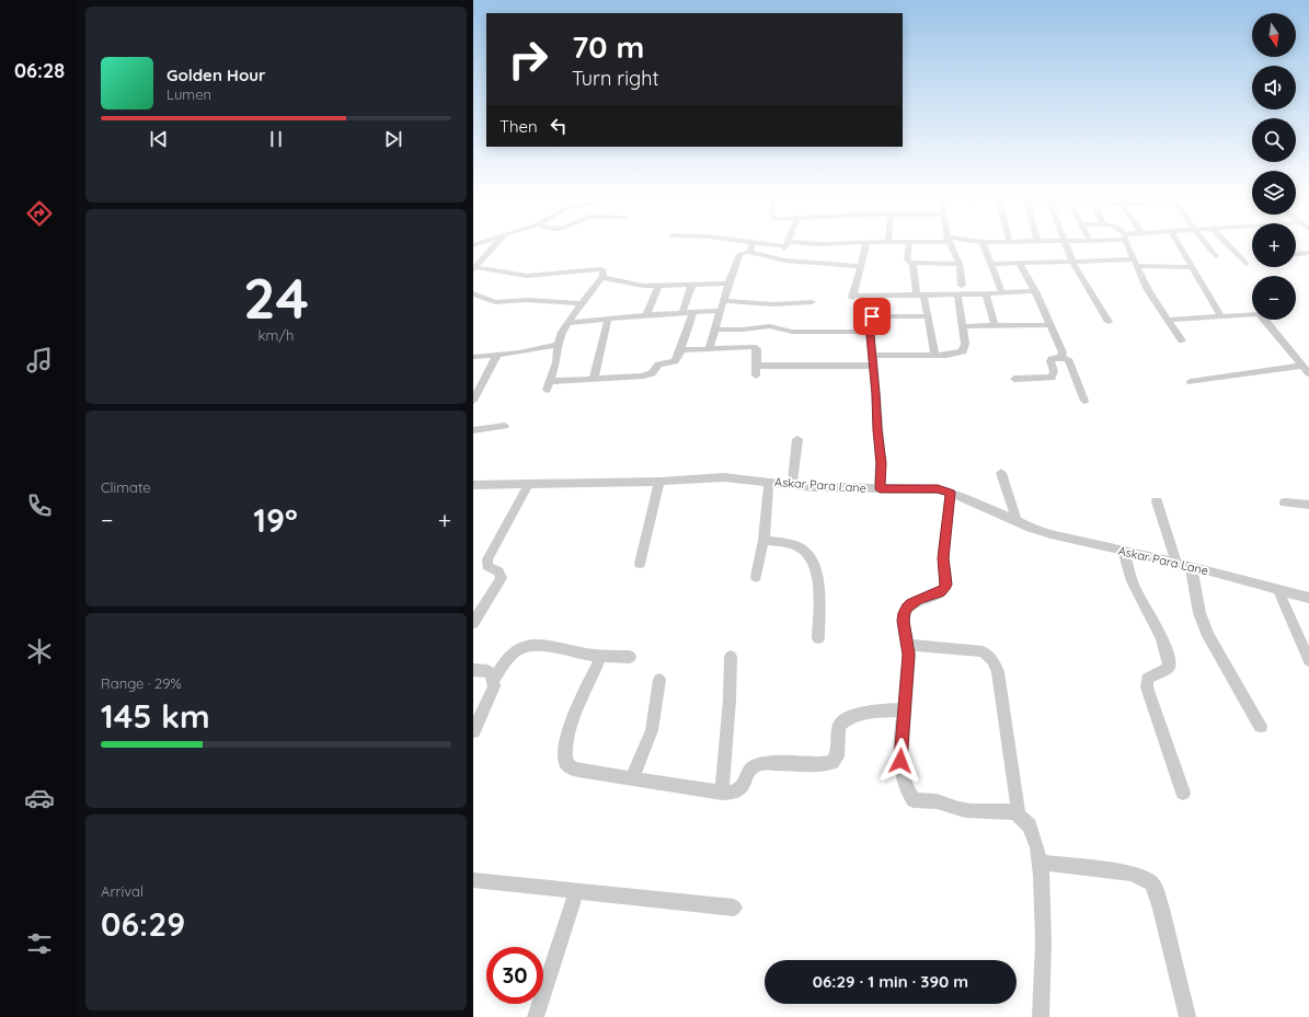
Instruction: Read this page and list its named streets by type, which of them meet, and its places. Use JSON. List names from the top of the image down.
{
  "streets": {
    "street": ["Askar Para Lane"]
  },
  "north": "bottom",
  "page": {
    "tabs": "06:28",
    "map_buttons": ["+", "−"],
    "turn": ["70 m", "Turn right"],
    "song": ["Golden Hour", "Lumen"],
    "then": "Then",
    "tile": [
      ["24", "km/h"],
      "Climate",
      ["Range · 29%", "145 km"],
      ["Arrival", "06:29"]
    ],
    "heat": ["−", "19°", "+"],
    "limit": "30",
    "trip": "06:29 · 1 min · 390 m"
  }
}
